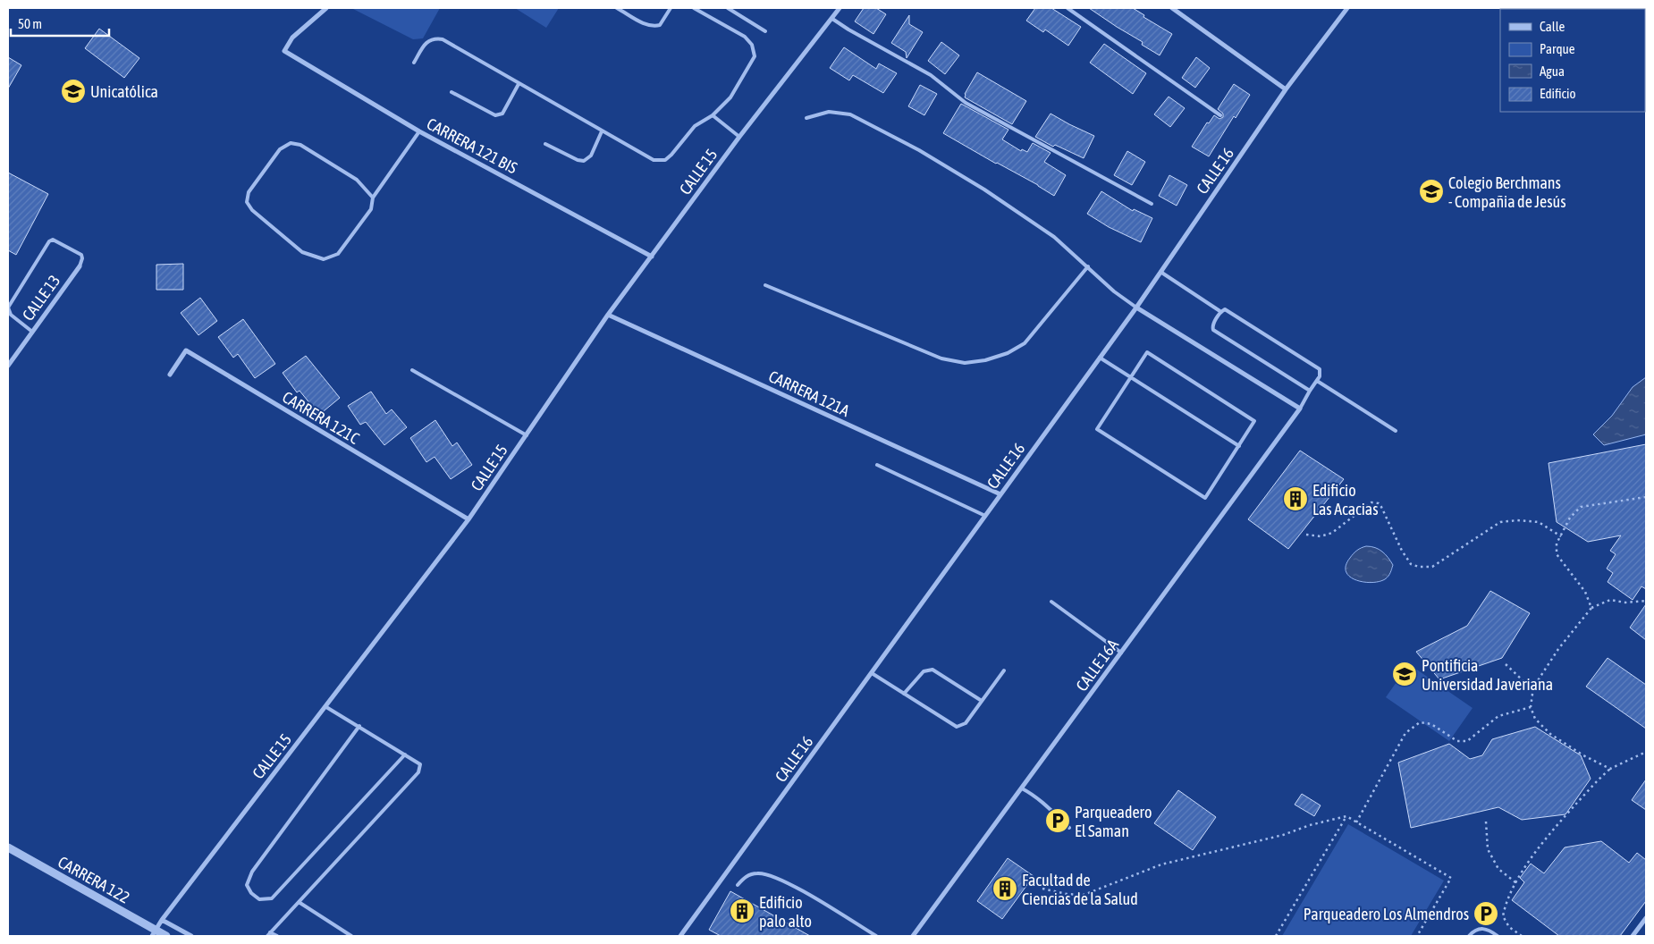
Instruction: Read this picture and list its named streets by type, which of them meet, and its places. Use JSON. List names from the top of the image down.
{
  "streets": {
    "street": [
      "CARRERA 121 BIS",
      "CALLE 16",
      "CALLE 15",
      "CALLE 13",
      "CARRERA 121A",
      "CARRERA 121C",
      "CALLE 16A",
      "CARRERA 122"
    ]
  },
  "crossings": [
    ["CARRERA 121 BIS", "CALLE 15"],
    ["CALLE 16", "CARRERA 121A"],
    ["CALLE 15", "CARRERA 121A"],
    ["CALLE 15", "CARRERA 121C"],
    ["CALLE 15", "CARRERA 122"]
  ],
  "places": {
    "school or university": ["Unicatólica", "Colegio Berchmans - Compañia de Jesús", "Pontificia Universidad Javeriana"],
    "building": ["Edificio Las Acacias", "Facultad de Ciencias de la Salud", "Edificio palo alto"],
    "parking": ["Parqueadero El Saman", "Parqueadero Los Almendros"]
  },
  "legend": [
    "Calle",
    "Parque",
    "Agua",
    "Edificio"
  ],
  "scale_bar": "50 m"
}
